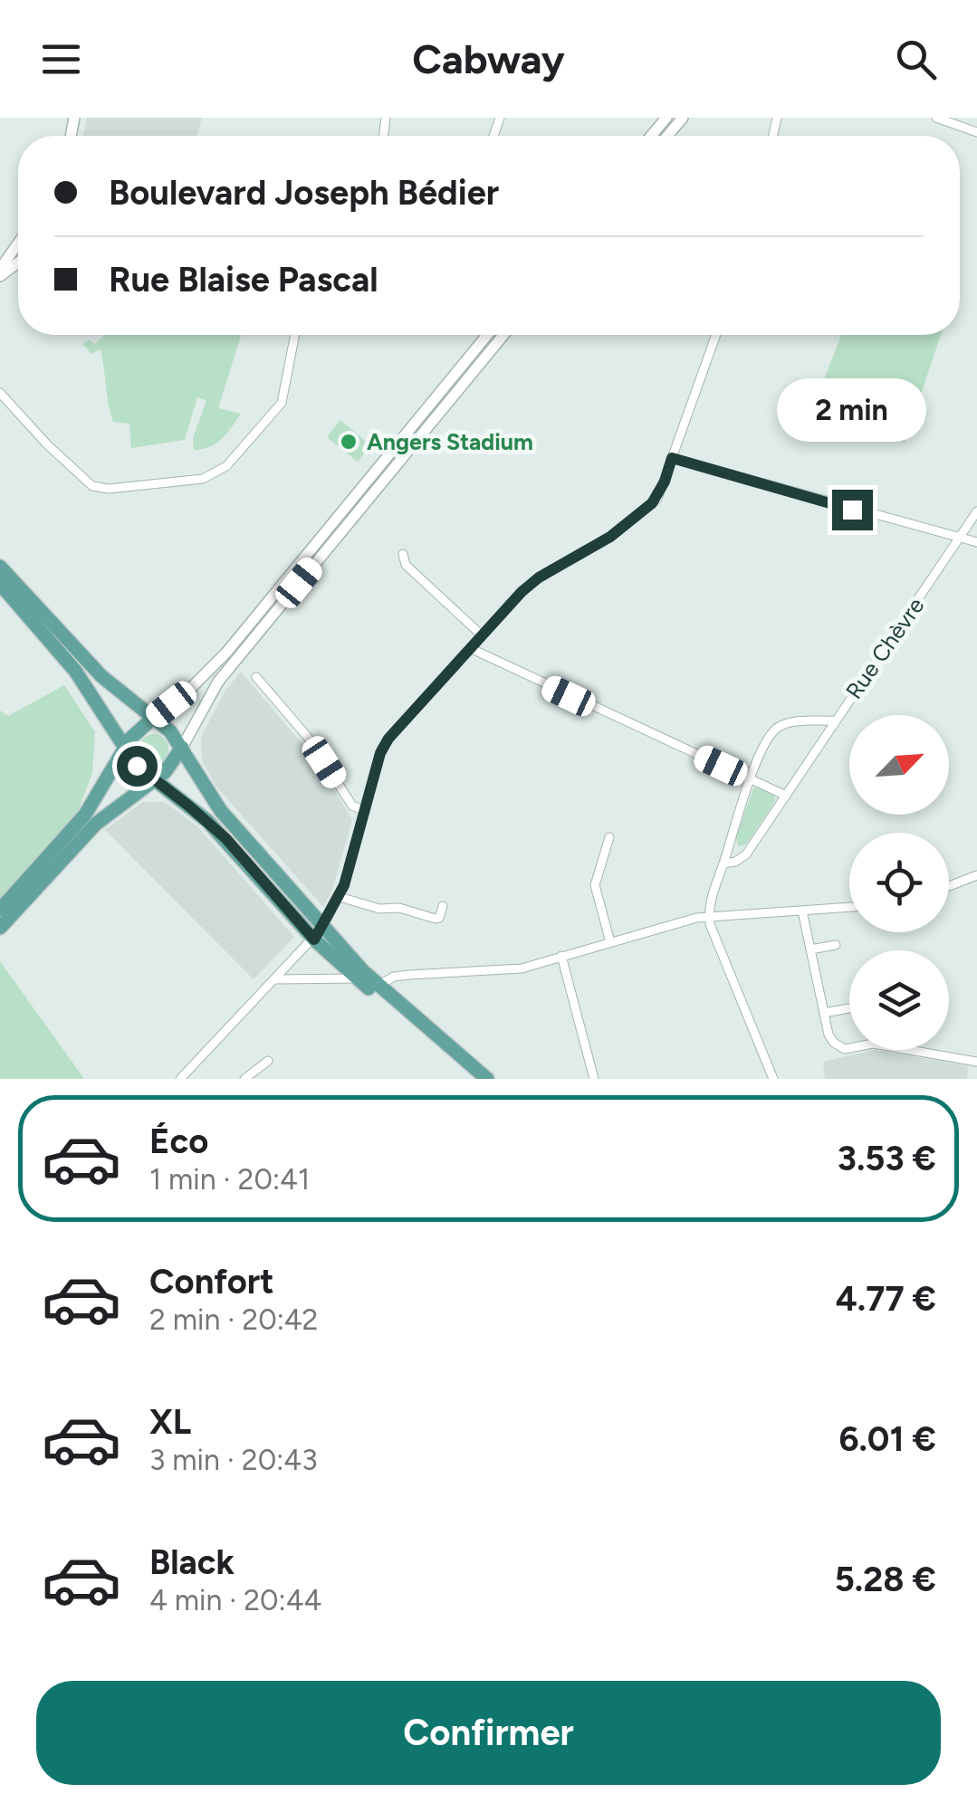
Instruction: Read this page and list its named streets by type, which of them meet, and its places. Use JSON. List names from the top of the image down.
{
  "streets": {
    "street": ["Rue Chèvre"]
  },
  "places": ["Angers Stadium"],
  "north": "top right",
  "page": {
    "header": "Cabway",
    "banner": ["Boulevard Joseph Bédier", "Rue Blaise Pascal"],
    "bubble": "2 min",
    "list": [
      {
        "name": "Éco",
        "note": "1 min · 20:41",
        "value": "3.53 €"
      },
      {
        "name": "Confort",
        "note": "2 min · 20:42",
        "value": "4.77 €"
      },
      {
        "name": "XL",
        "note": "3 min · 20:43",
        "value": "6.01 €"
      },
      {
        "name": "Black",
        "note": "4 min · 20:44",
        "value": "5.28 €"
      }
    ],
    "buttons": "Confirmer"
  }
}
